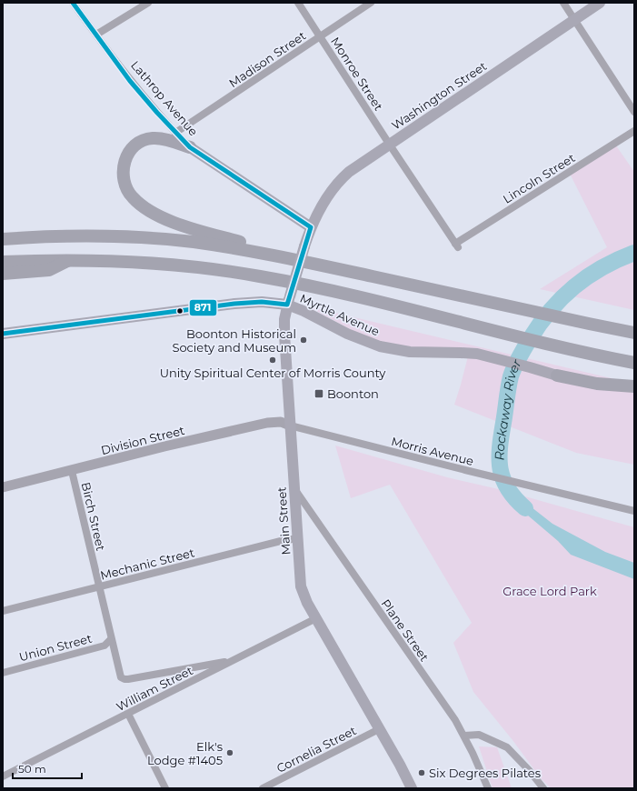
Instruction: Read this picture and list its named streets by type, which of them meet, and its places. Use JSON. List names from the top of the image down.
{
  "streets": {
    "main road": [
      "Washington Street",
      "Lathrop Avenue",
      "Myrtle Avenue",
      "Main Street"
    ],
    "street": [
      "Madison Street",
      "Monroe Street",
      "Lincoln Street",
      "Division Street",
      "Morris Avenue",
      "Birch Street",
      "Mechanic Street",
      "Plane Street",
      "Union Street",
      "William Street",
      "Cornelia Street"
    ]
  },
  "crossings": [
    ["Madison Street", "Monroe Street"],
    ["Madison Street", "Lathrop Avenue"],
    ["Monroe Street", "Washington Street"],
    ["Monroe Street", "Lincoln Street"],
    ["Washington Street", "Lathrop Avenue"],
    ["Washington Street", "Main Street"],
    ["Lathrop Avenue", "Main Street"],
    ["Myrtle Avenue", "Main Street"],
    ["Division Street", "Morris Avenue"],
    ["Division Street", "Birch Street"],
    ["Division Street", "Main Street"],
    ["Morris Avenue", "Main Street"],
    ["Birch Street", "Mechanic Street"],
    ["Birch Street", "Union Street"],
    ["Birch Street", "William Street"],
    ["Main Street", "Mechanic Street"],
    ["Main Street", "Plane Street"],
    ["Main Street", "William Street"],
    ["Main Street", "Cornelia Street"]
  ],
  "water": ["Rockaway River"],
  "parks": ["Grace Lord Park"],
  "places": {
    "other": [
      "Boonton Historical Society and Museum",
      "Unity Spiritual Center of Morris County",
      "Elk's Lodge #1405",
      "Six Degrees Pilates"
    ],
    "transit": ["Boonton"]
  },
  "lines": ["transit line 871"],
  "scale_bar": "50 m"
}
